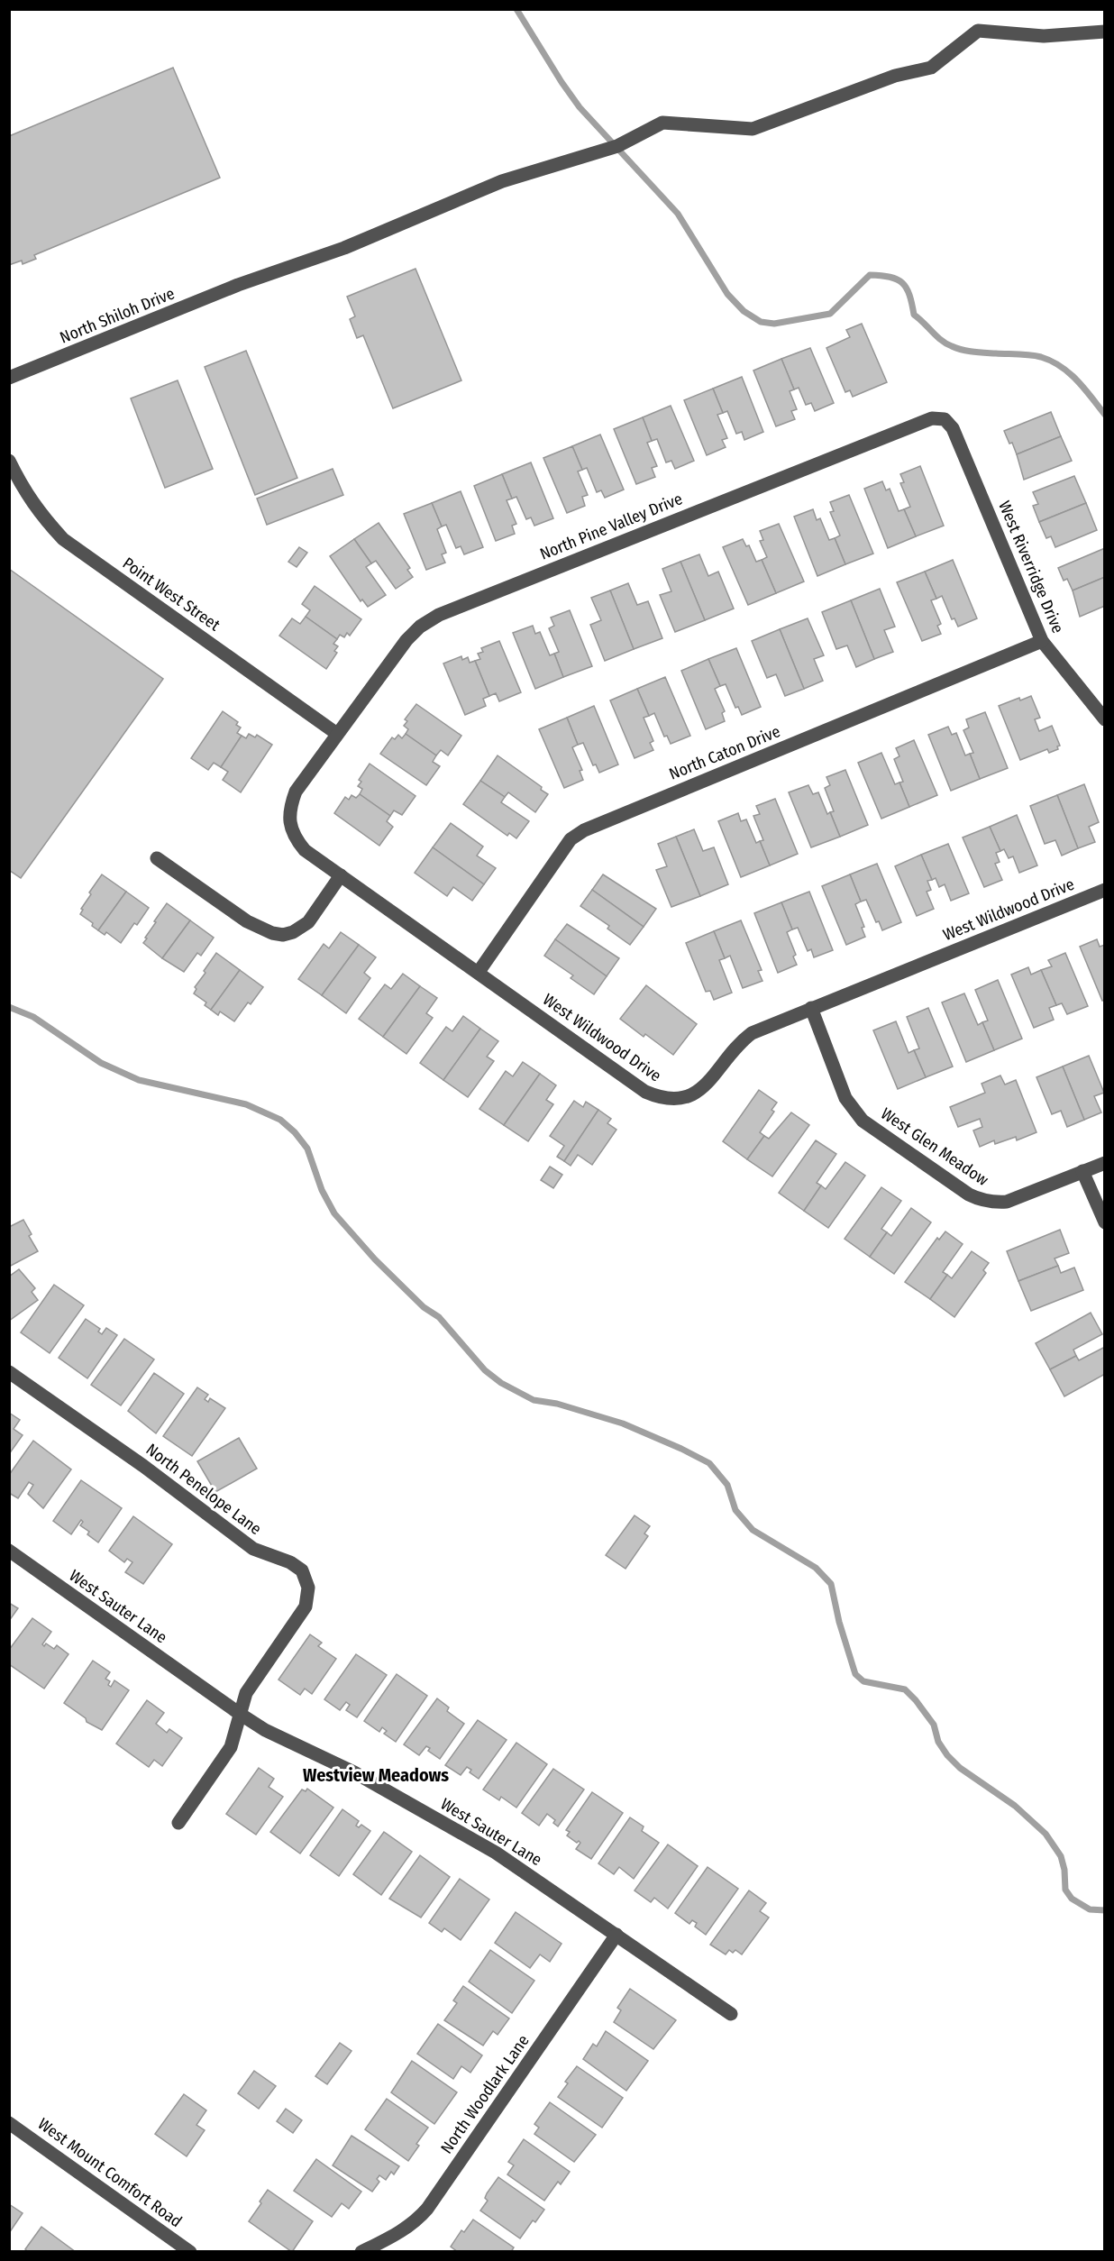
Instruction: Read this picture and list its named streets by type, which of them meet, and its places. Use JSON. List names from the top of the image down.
{
  "streets": {
    "street": [
      "North Shiloh Drive",
      "North Pine Valley Drive",
      "West Riverridge Drive",
      "Point West Street",
      "North Caton Drive",
      "West Wildwood Drive",
      "West Glen Meadow",
      "North Penelope Lane",
      "West Sauter Lane",
      "North Woodlark Lane",
      "West Mount Comfort Road"
    ]
  },
  "crossings": [
    ["North Pine Valley Drive", "West Riverridge Drive"],
    ["North Pine Valley Drive", "Point West Street"],
    ["North Pine Valley Drive", "West Wildwood Drive"],
    ["West Riverridge Drive", "North Caton Drive"],
    ["Point West Street", "West Wildwood Drive"],
    ["North Caton Drive", "West Wildwood Drive"],
    ["West Wildwood Drive", "West Glen Meadow"],
    ["North Penelope Lane", "West Sauter Lane"],
    ["West Sauter Lane", "North Woodlark Lane"]
  ],
  "districts": ["Westview Meadows"]
}
